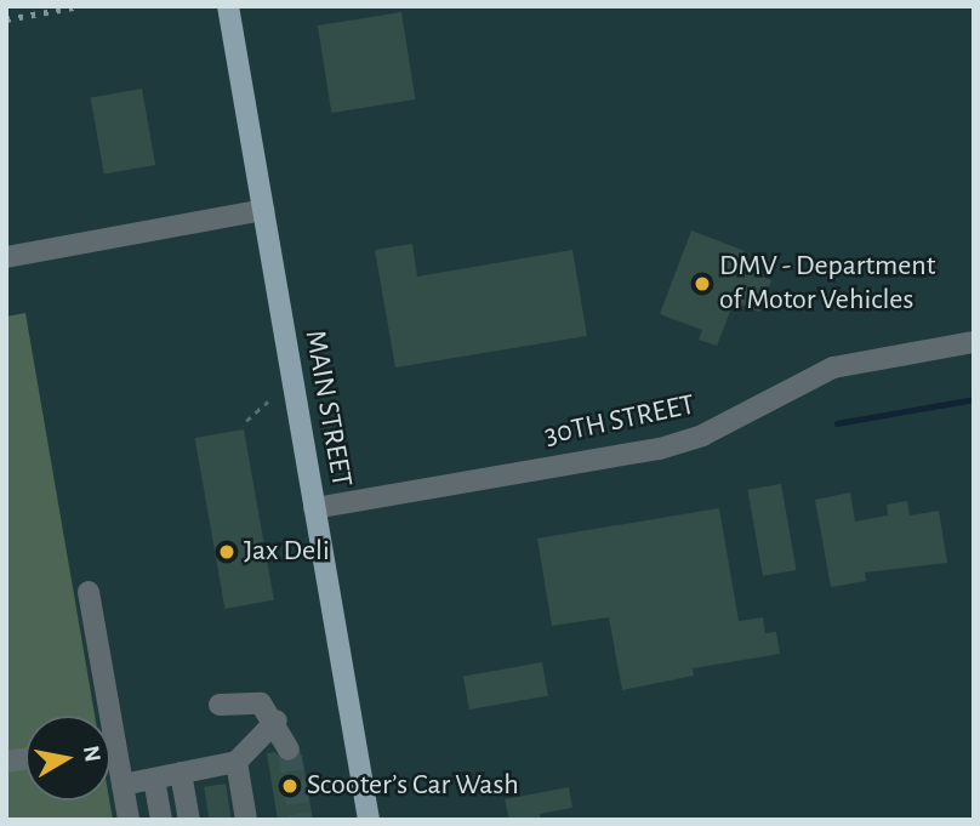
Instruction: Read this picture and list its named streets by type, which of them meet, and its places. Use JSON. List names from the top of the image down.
{
  "streets": {
    "main road": ["MAIN STREET"],
    "street": ["30TH STREET"]
  },
  "crossings": [
    ["MAIN STREET", "30TH STREET"]
  ],
  "places": ["DMV - Department of Motor Vehicles", "Jax Deli", "Scooter’s Car Wash"],
  "north": "right"
}
